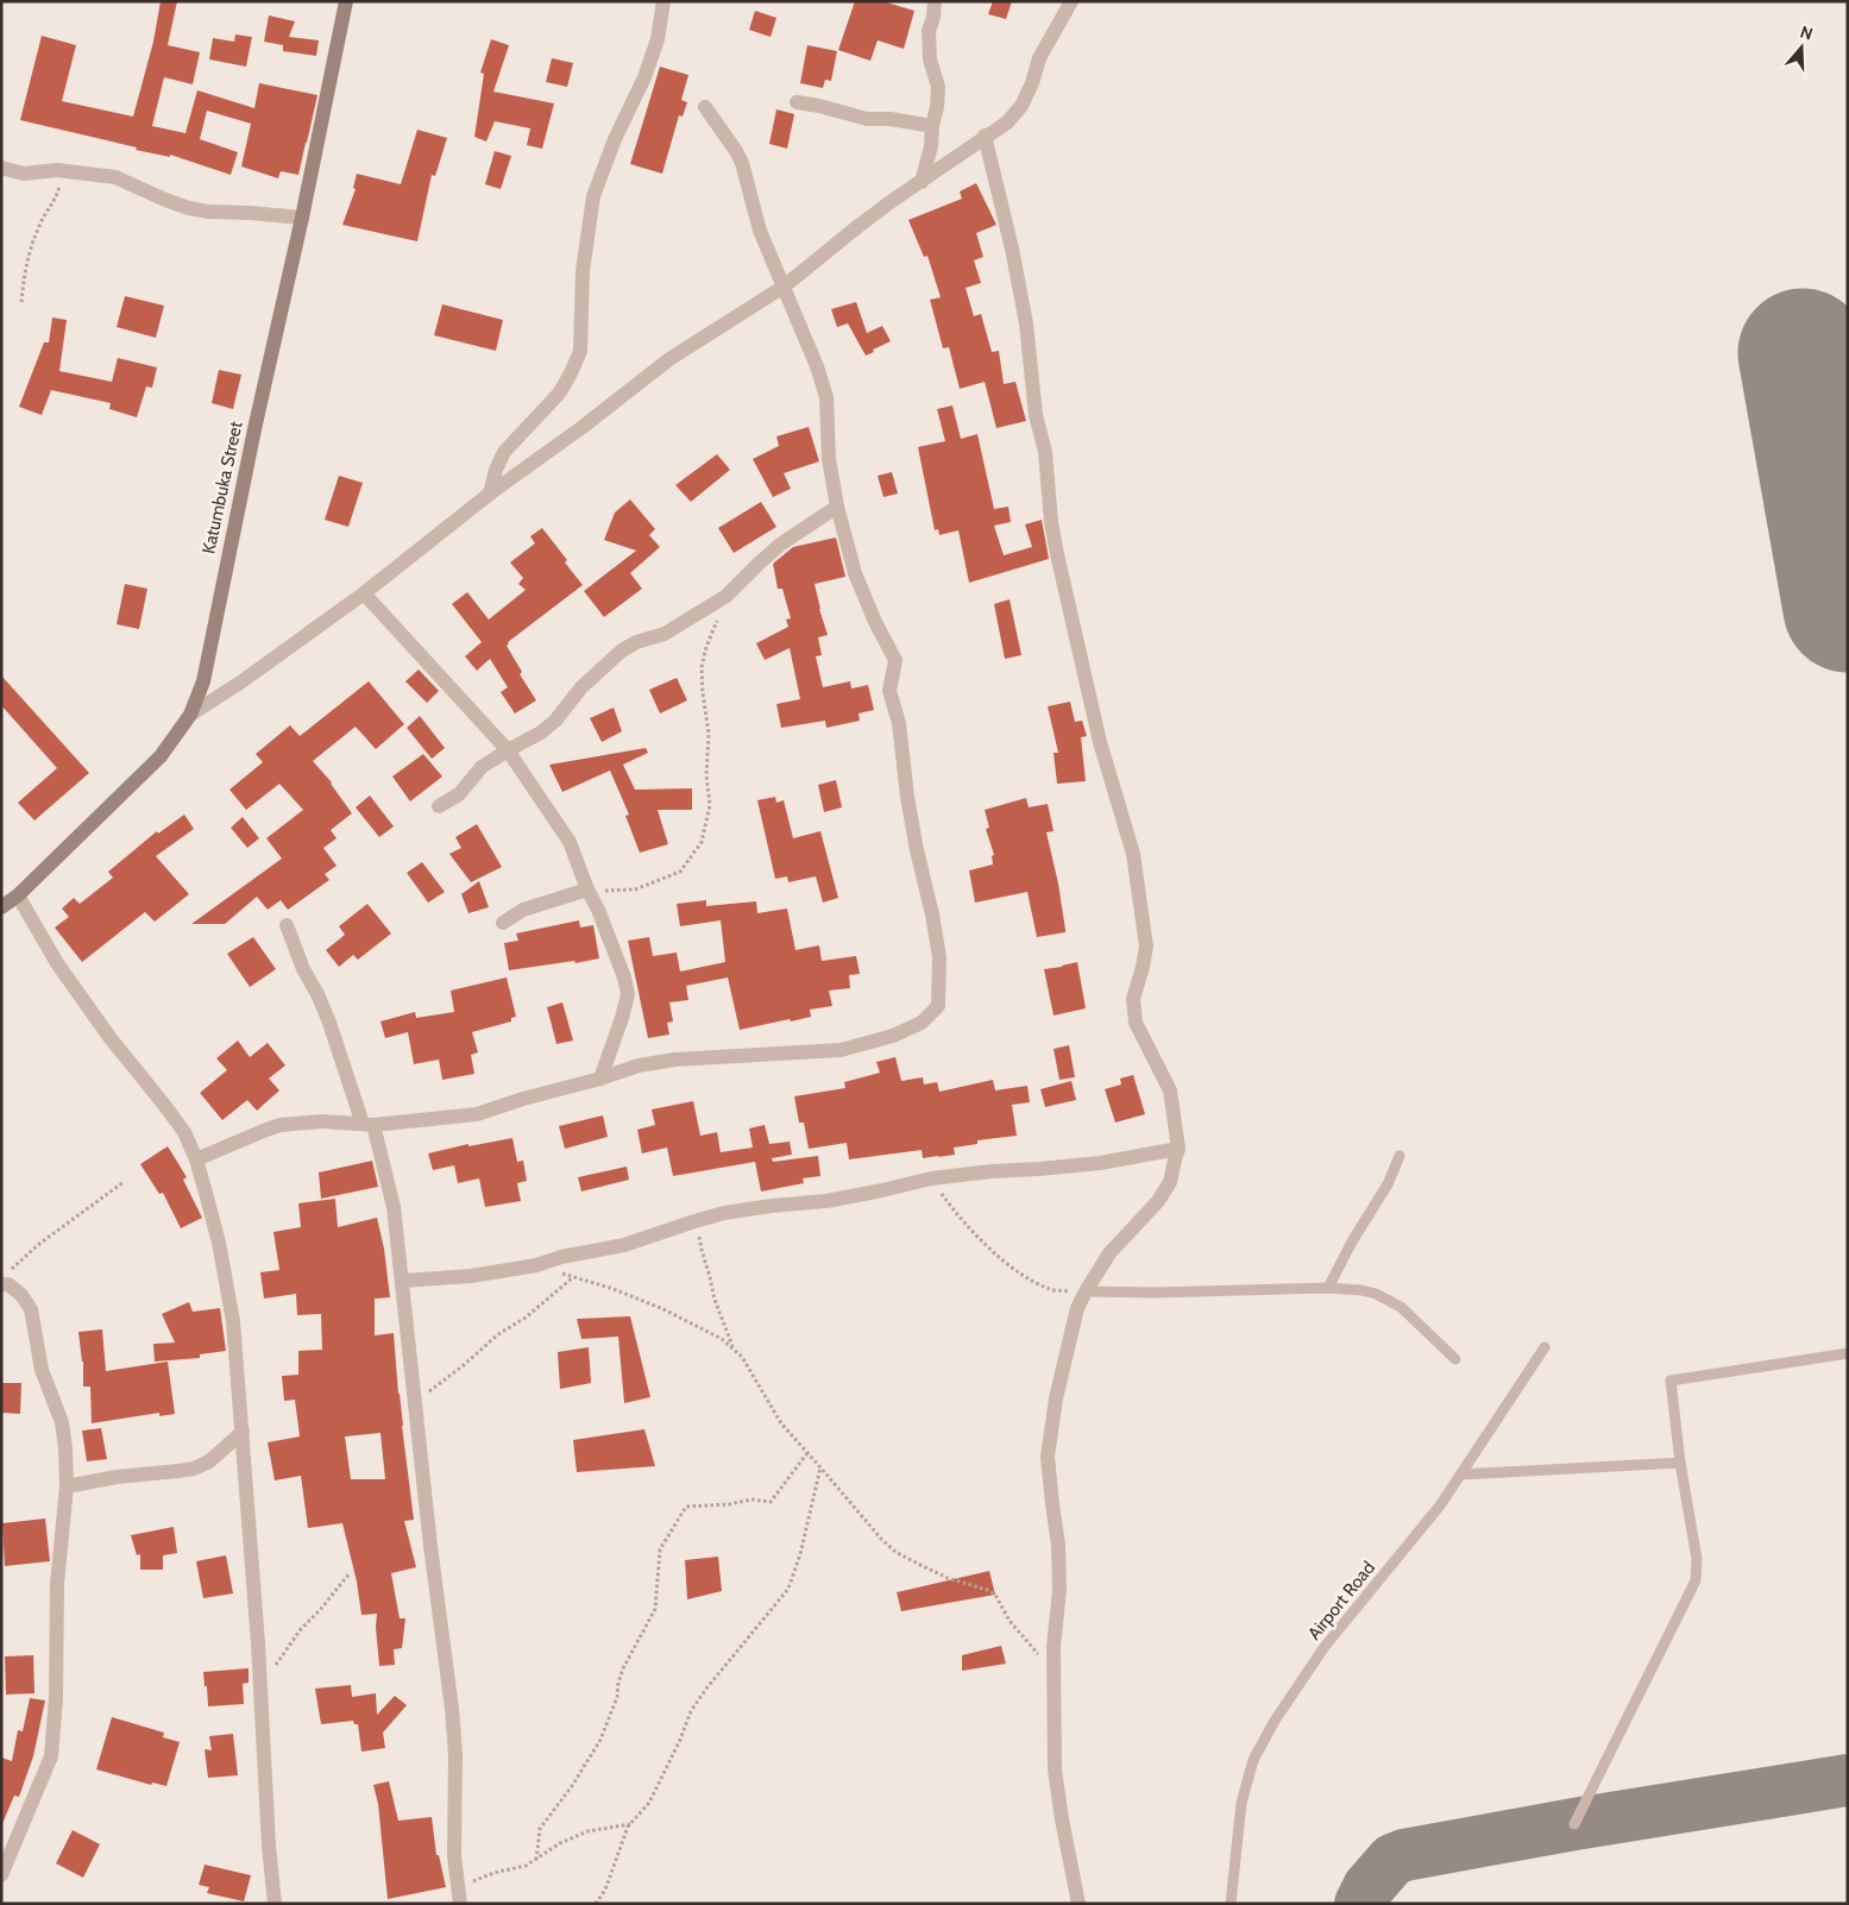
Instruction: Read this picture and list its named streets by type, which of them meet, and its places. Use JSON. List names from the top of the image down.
{
  "streets": {
    "main road": ["Katumbuka Street"],
    "lane": ["Airport Road"]
  },
  "north": "top"
}
